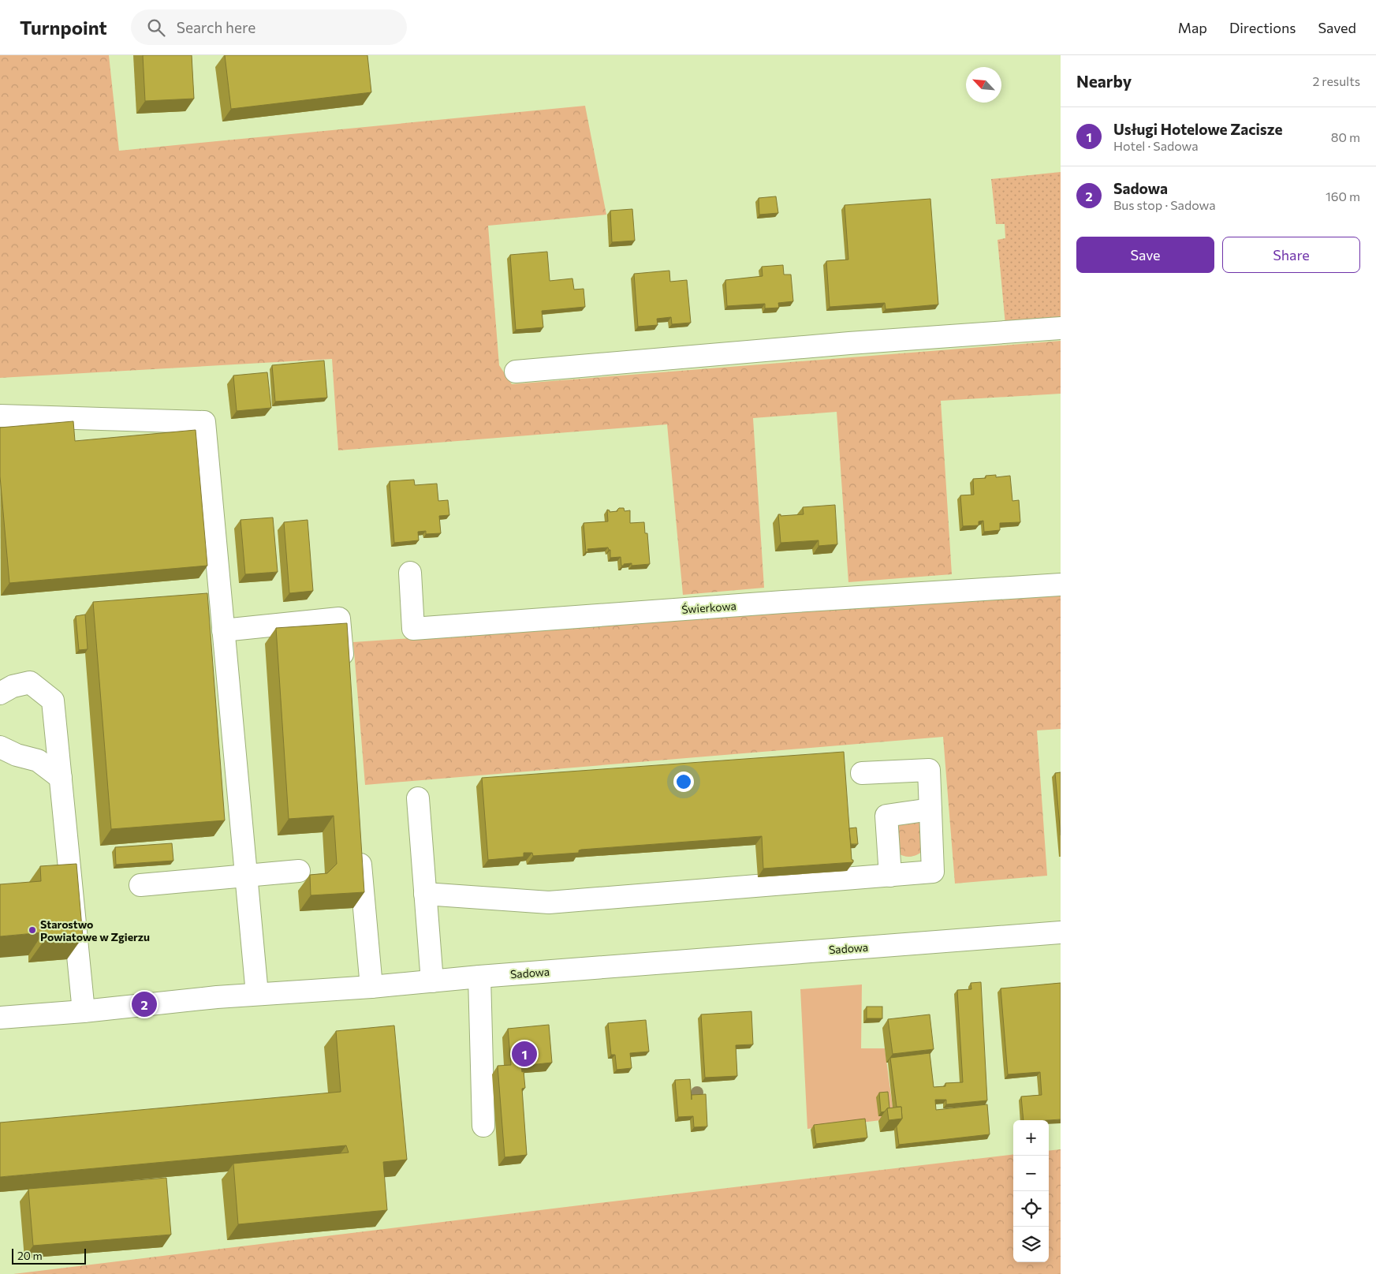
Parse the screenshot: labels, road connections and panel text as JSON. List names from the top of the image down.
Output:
{
  "streets": {
    "street": ["Świerkowa", "Sadowa"]
  },
  "places": ["Starostwo Powiatowe w Zgierzu"],
  "scale_bar": "20 m",
  "north": "top left",
  "page": {
    "header": "Turnpoint",
    "search": "Search here",
    "nav": ["Map", "Directions", "Saved"],
    "heading": ["Nearby", "2 results"],
    "list": [
      {
        "mark": "1",
        "name": "Usługi Hotelowe Zacisze",
        "note": "Hotel · Sadowa",
        "value": "80 m"
      },
      {
        "mark": "2",
        "name": "Sadowa",
        "note": "Bus stop · Sadowa",
        "value": "160 m"
      }
    ],
    "buttons": ["Save", "Share"],
    "pins": ["2", "1"],
    "map_buttons": ["+", "−"],
    "scale": "20 m"
  }
}
